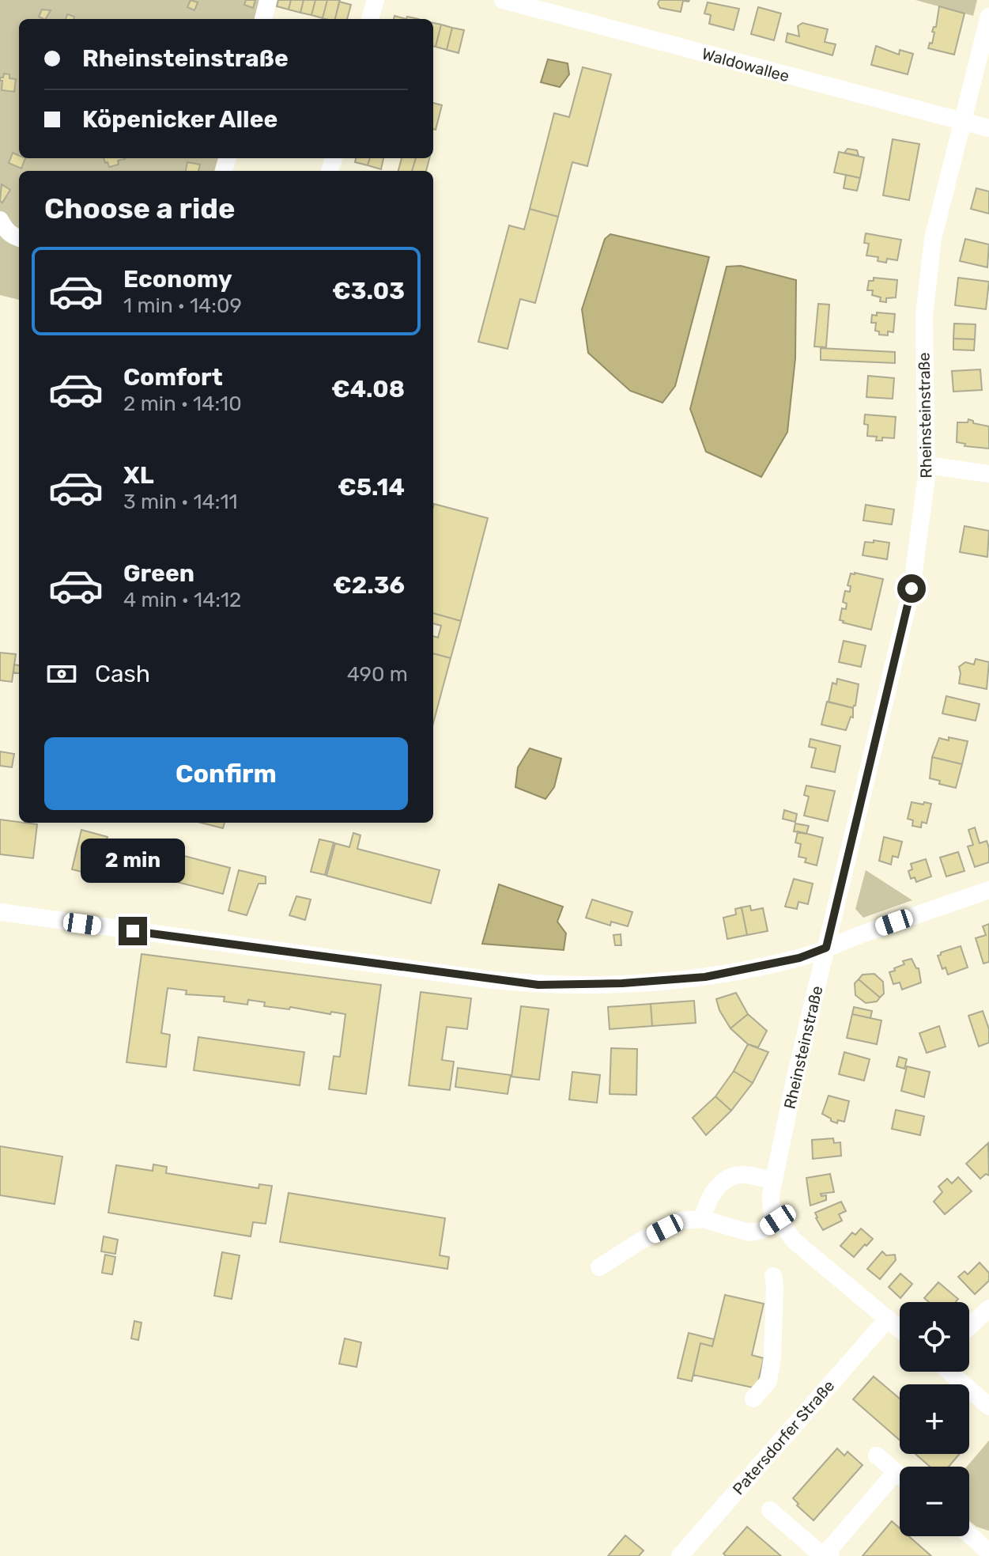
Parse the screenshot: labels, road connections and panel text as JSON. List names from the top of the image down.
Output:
{
  "streets": {
    "street": ["Waldowallee", "Rheinsteinstraße", "Patersdorfer Straße"]
  },
  "crossings": [
    ["Waldowallee", "Rheinsteinstraße"]
  ],
  "page": {
    "banner": ["Rheinsteinstraße", "Köpenicker Allee"],
    "heading": "Choose a ride",
    "list": [
      {
        "name": "Economy",
        "note": "1 min · 14:09",
        "value": "€3.03"
      },
      {
        "name": "Comfort",
        "note": "2 min · 14:10",
        "value": "€4.08"
      },
      {
        "name": "XL",
        "note": "3 min · 14:11",
        "value": "€5.14"
      },
      {
        "name": "Green",
        "note": "4 min · 14:12",
        "value": "€2.36"
      }
    ],
    "pay": ["Cash", "490 m"],
    "buttons": "Confirm",
    "bubble": "2 min",
    "map_buttons": ["+", "−"]
  }
}
